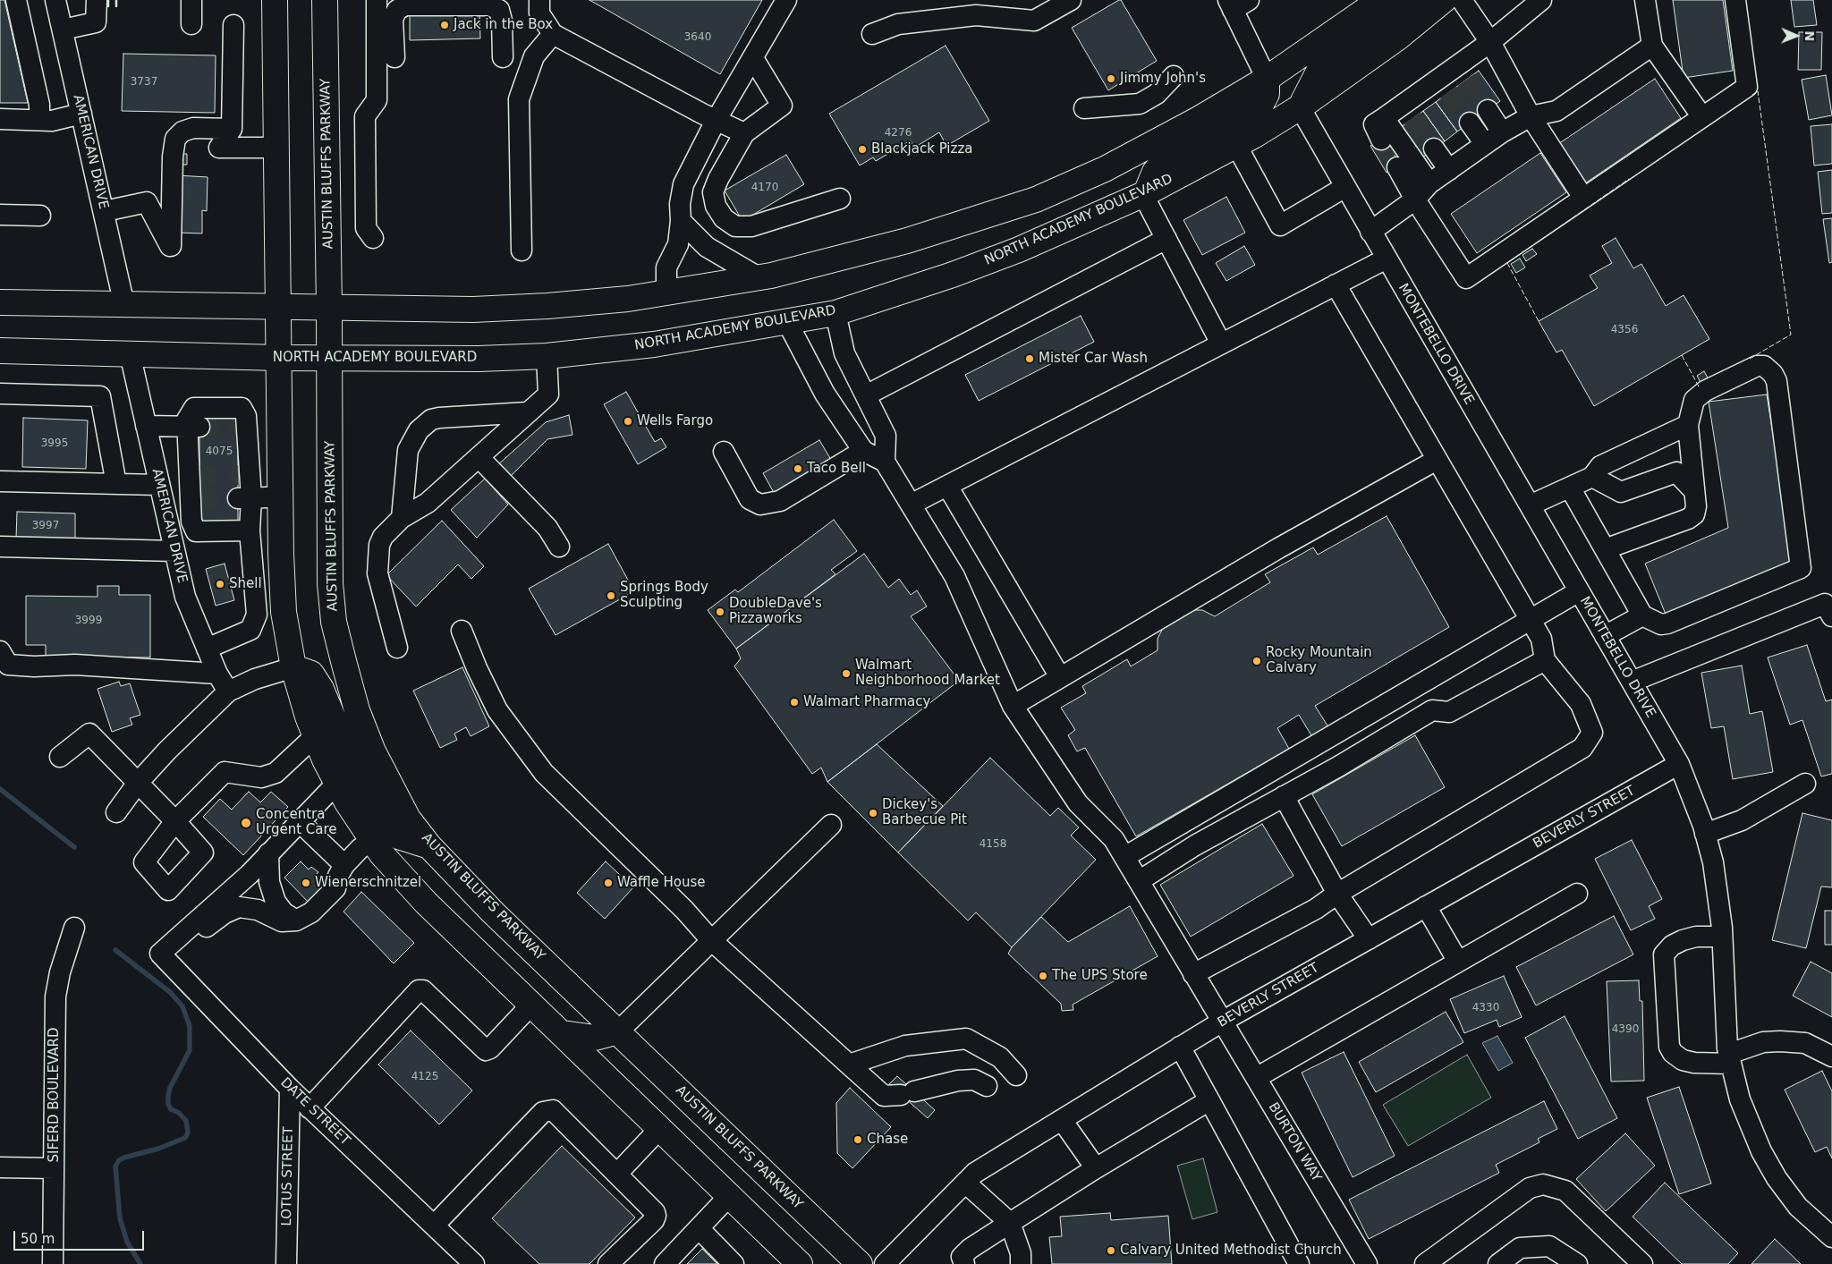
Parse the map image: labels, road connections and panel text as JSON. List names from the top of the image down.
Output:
{
  "streets": {
    "main road": ["AUSTIN BLUFFS PARKWAY", "NORTH ACADEMY BOULEVARD"],
    "street": [
      "AMERICAN DRIVE",
      "MONTEBELLO DRIVE",
      "BEVERLY STREET",
      "SIFERD BOULEVARD",
      "DATE STREET",
      "BURTON WAY",
      "LOTUS STREET"
    ]
  },
  "crossings": [
    ["AMERICAN DRIVE", "NORTH ACADEMY BOULEVARD"],
    ["AUSTIN BLUFFS PARKWAY", "NORTH ACADEMY BOULEVARD"],
    ["NORTH ACADEMY BOULEVARD", "MONTEBELLO DRIVE"],
    ["MONTEBELLO DRIVE", "BEVERLY STREET"],
    ["BEVERLY STREET", "BURTON WAY"],
    ["DATE STREET", "LOTUS STREET"]
  ],
  "places": [
    "Jack in the Box",
    "Jimmy John's",
    "Blackjack Pizza",
    "Mister Car Wash",
    "Wells Fargo",
    "Taco Bell",
    "Shell",
    "Springs Body Sculpting",
    "DoubleDave's Pizzaworks",
    "Rocky Mountain Calvary",
    "Walmart Neighborhood Market",
    "Walmart Pharmacy",
    "Dickey's Barbecue Pit",
    "Concentra Urgent Care",
    "Wienerschnitzel",
    "Waffle House",
    "The UPS Store",
    "Chase",
    "Calvary United Methodist Church"
  ],
  "house_numbers": [
    "3640",
    "3737",
    "4276",
    "4170",
    "4356",
    "3995",
    "4075",
    "3997",
    "3999",
    "4158",
    "4330",
    "4390",
    "4125"
  ],
  "scale_bar": "50 m",
  "north": "right"
}
